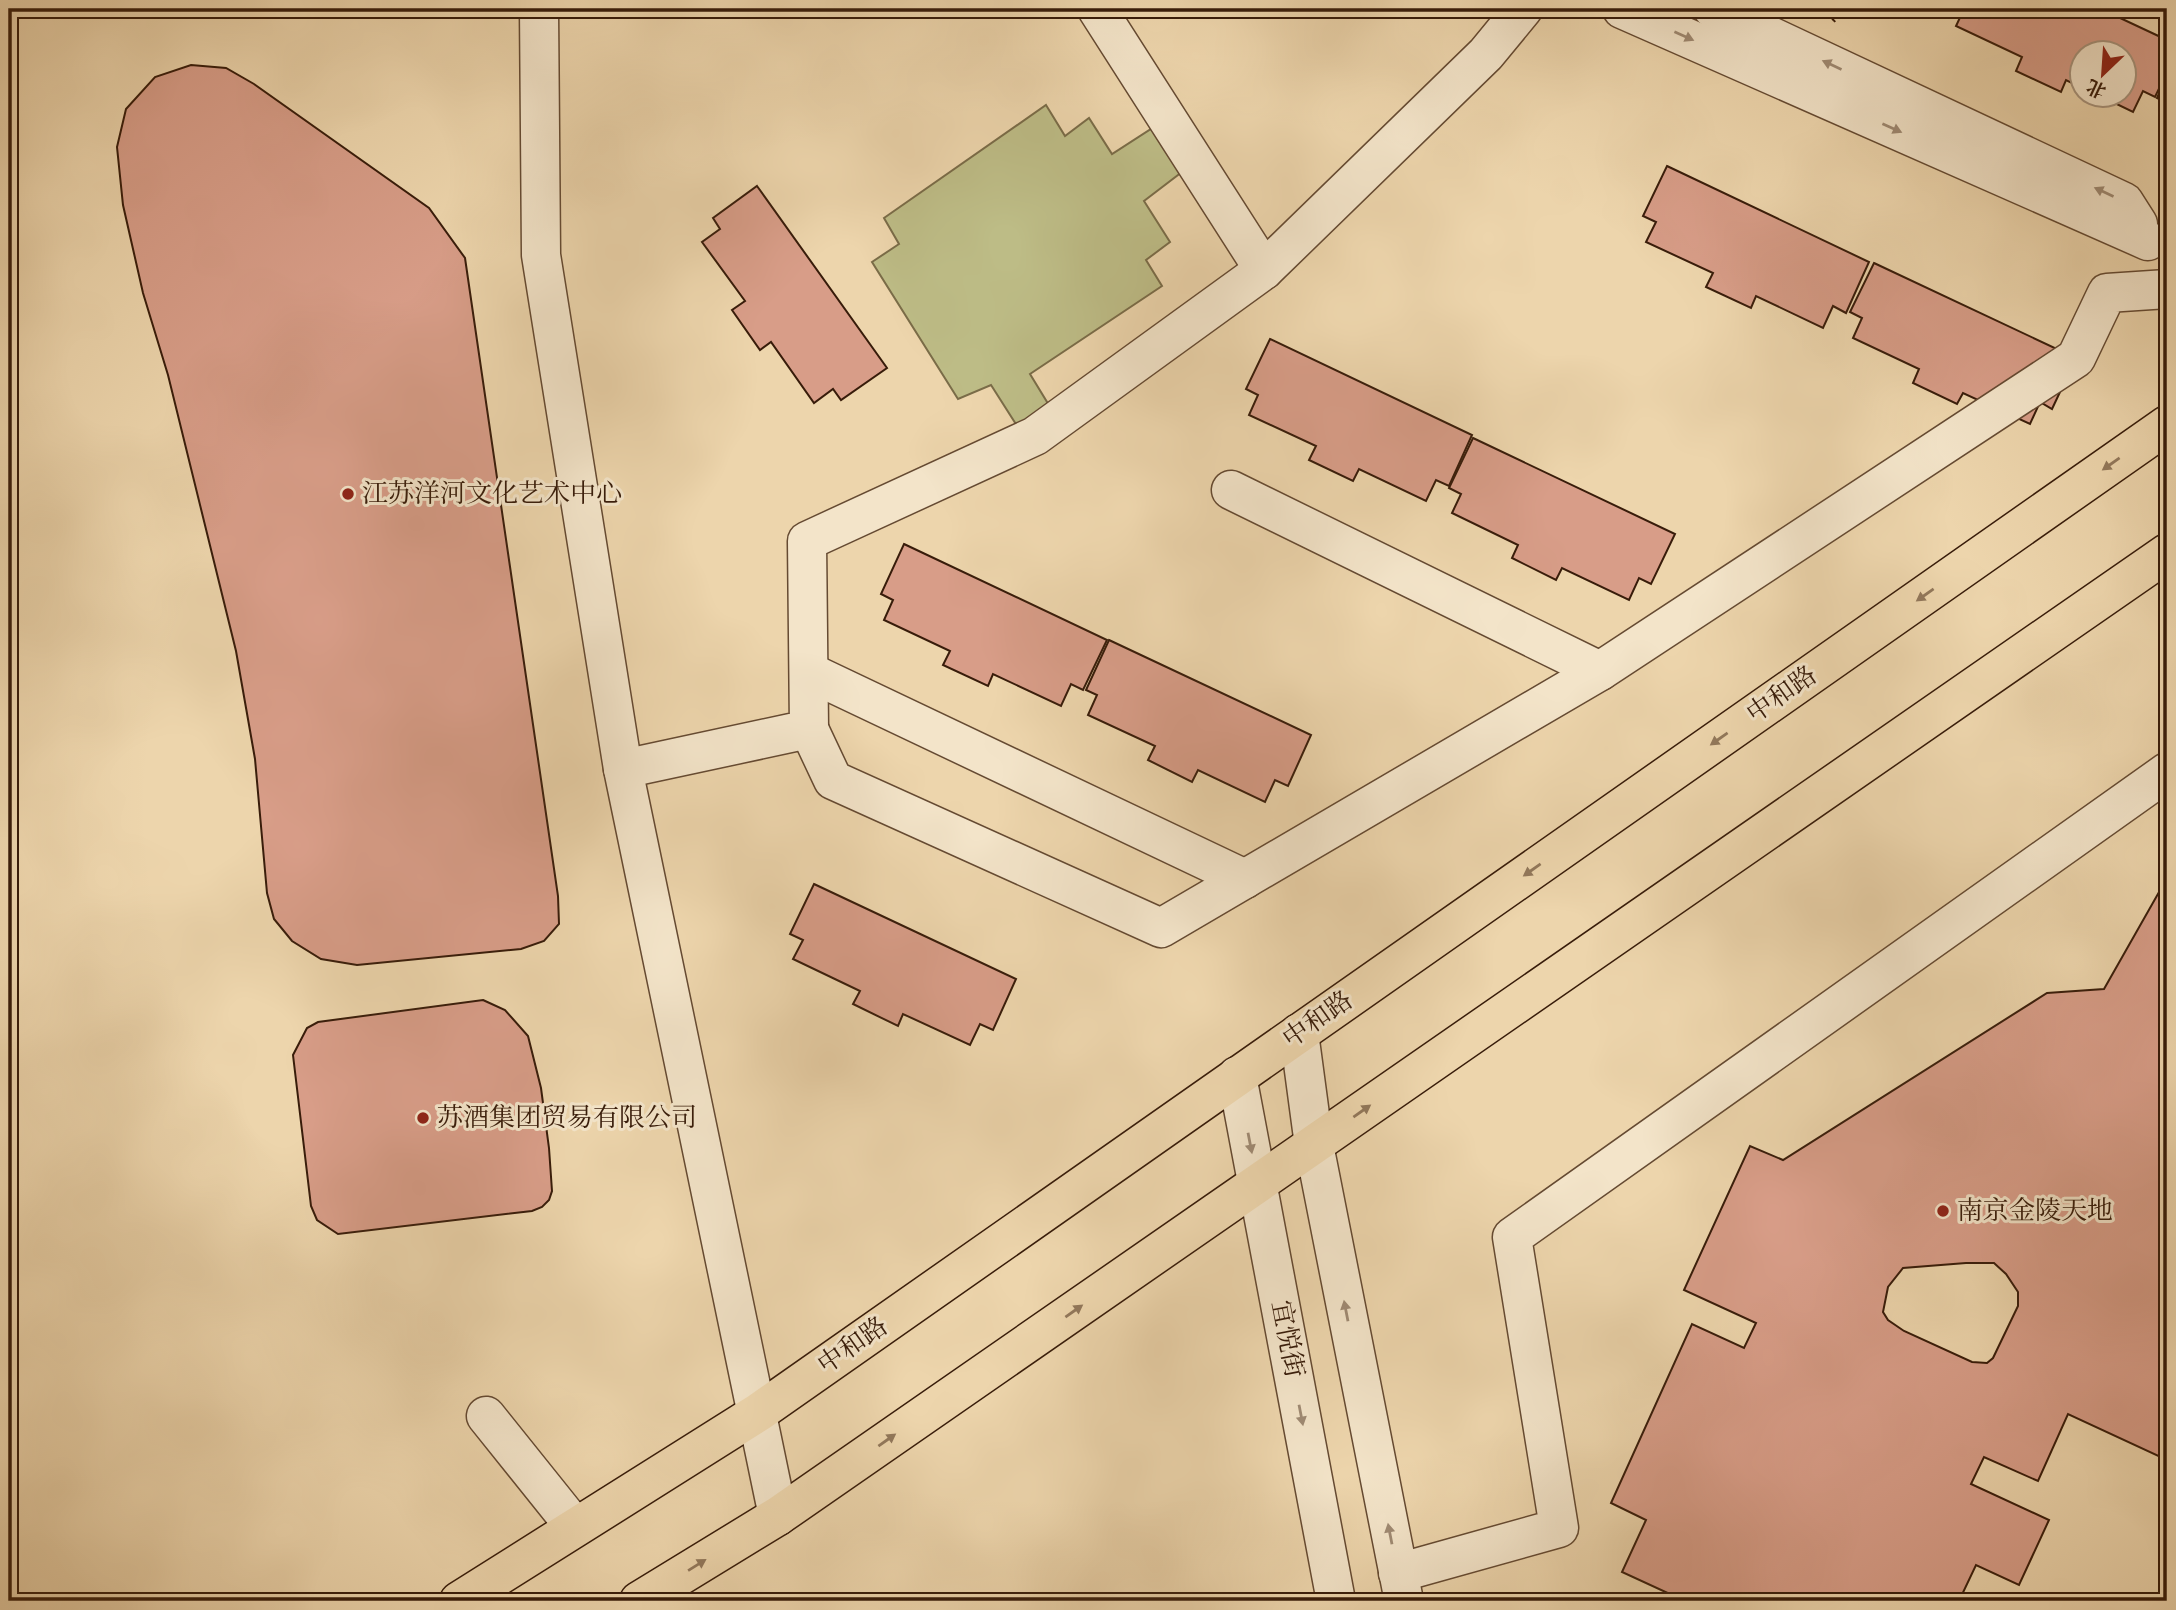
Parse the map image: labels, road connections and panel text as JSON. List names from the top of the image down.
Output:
{
  "streets": {
    "main road": ["中和路"],
    "street": ["宜悦街"]
  },
  "crossings": [
    ["中和路", "宜悦街"]
  ],
  "places": ["江苏洋河文化艺术中心", "苏酒集团贸易有限公司", "南京金陵天地"],
  "north": "bottom left"
}
